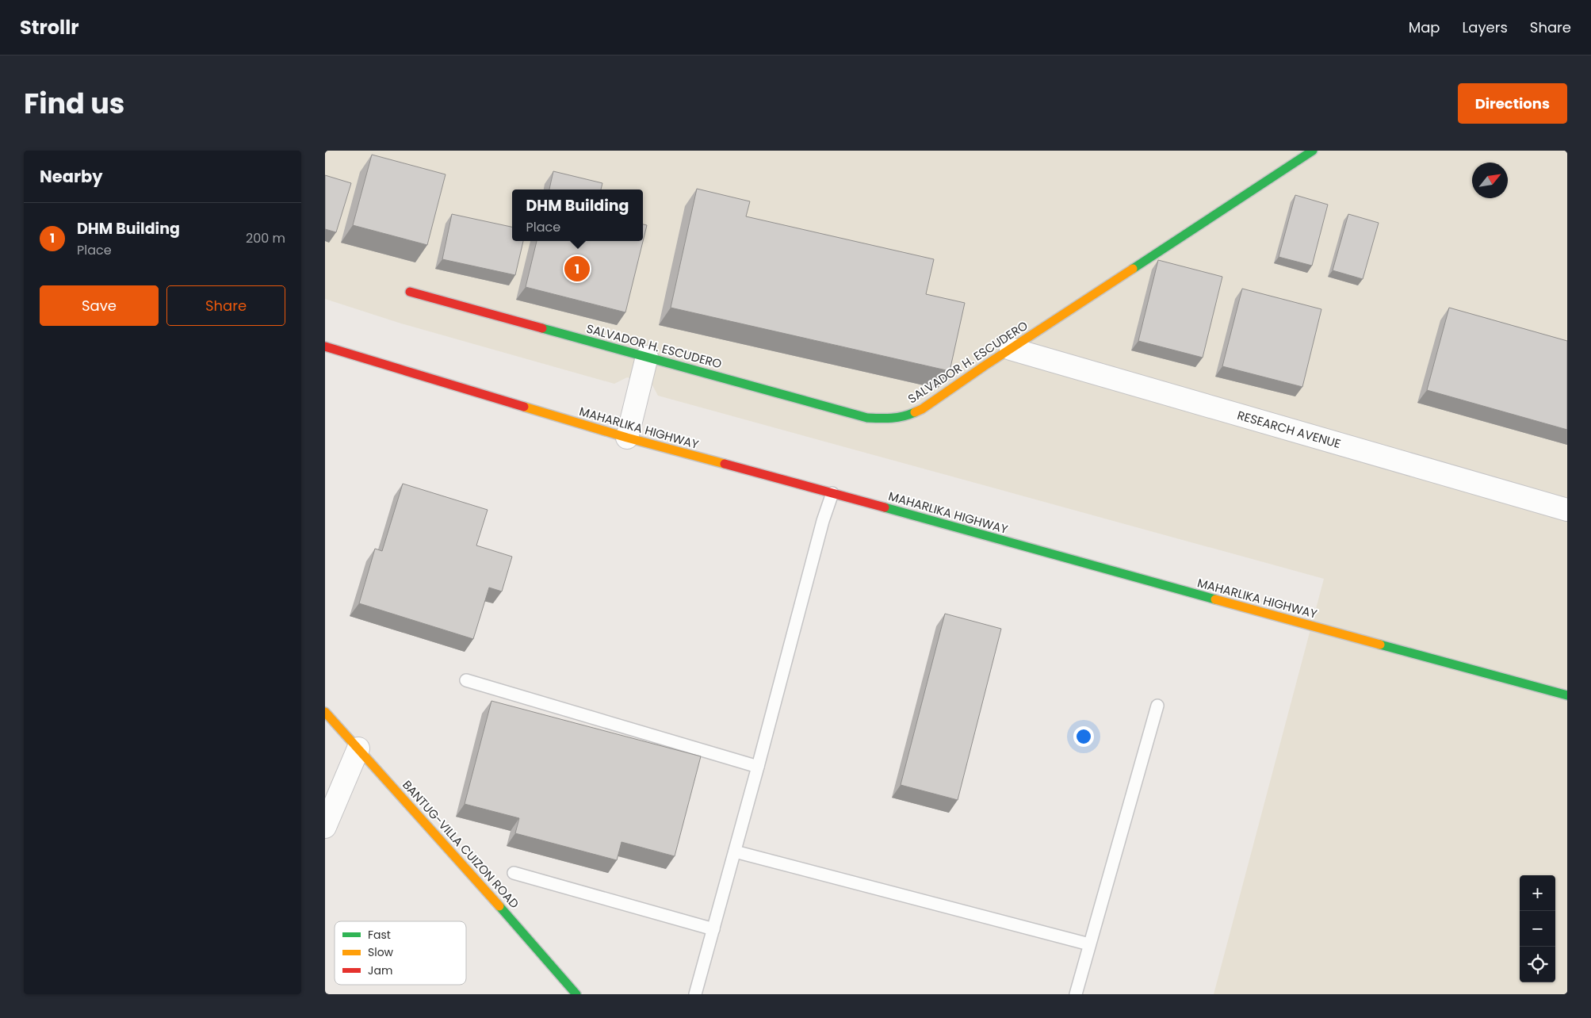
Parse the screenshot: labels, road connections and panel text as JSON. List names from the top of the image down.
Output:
{
  "streets": {
    "main road": ["SALVADOR H. ESCUDERO", "MAHARLIKA HIGHWAY", "BANTUG-VILLA CUIZON ROAD"],
    "street": ["RESEARCH AVENUE"]
  },
  "crossings": [
    ["SALVADOR H. ESCUDERO", "RESEARCH AVENUE"]
  ],
  "legend": ["Fast", "Slow", "Jam"],
  "north": "top right",
  "page": {
    "header": "Strollr",
    "nav": ["Map", "Layers", "Share"],
    "title": "Find us",
    "buttons": [
      "Directions",
      ["Save", "Share"]
    ],
    "heading": "Nearby",
    "popup": ["DHM Building", "Place"],
    "list": [
      {
        "mark": "1",
        "name": "DHM Building",
        "note": "Place",
        "value": "200 m"
      }
    ],
    "pins": "1",
    "map_buttons": ["+", "−"]
  }
}
